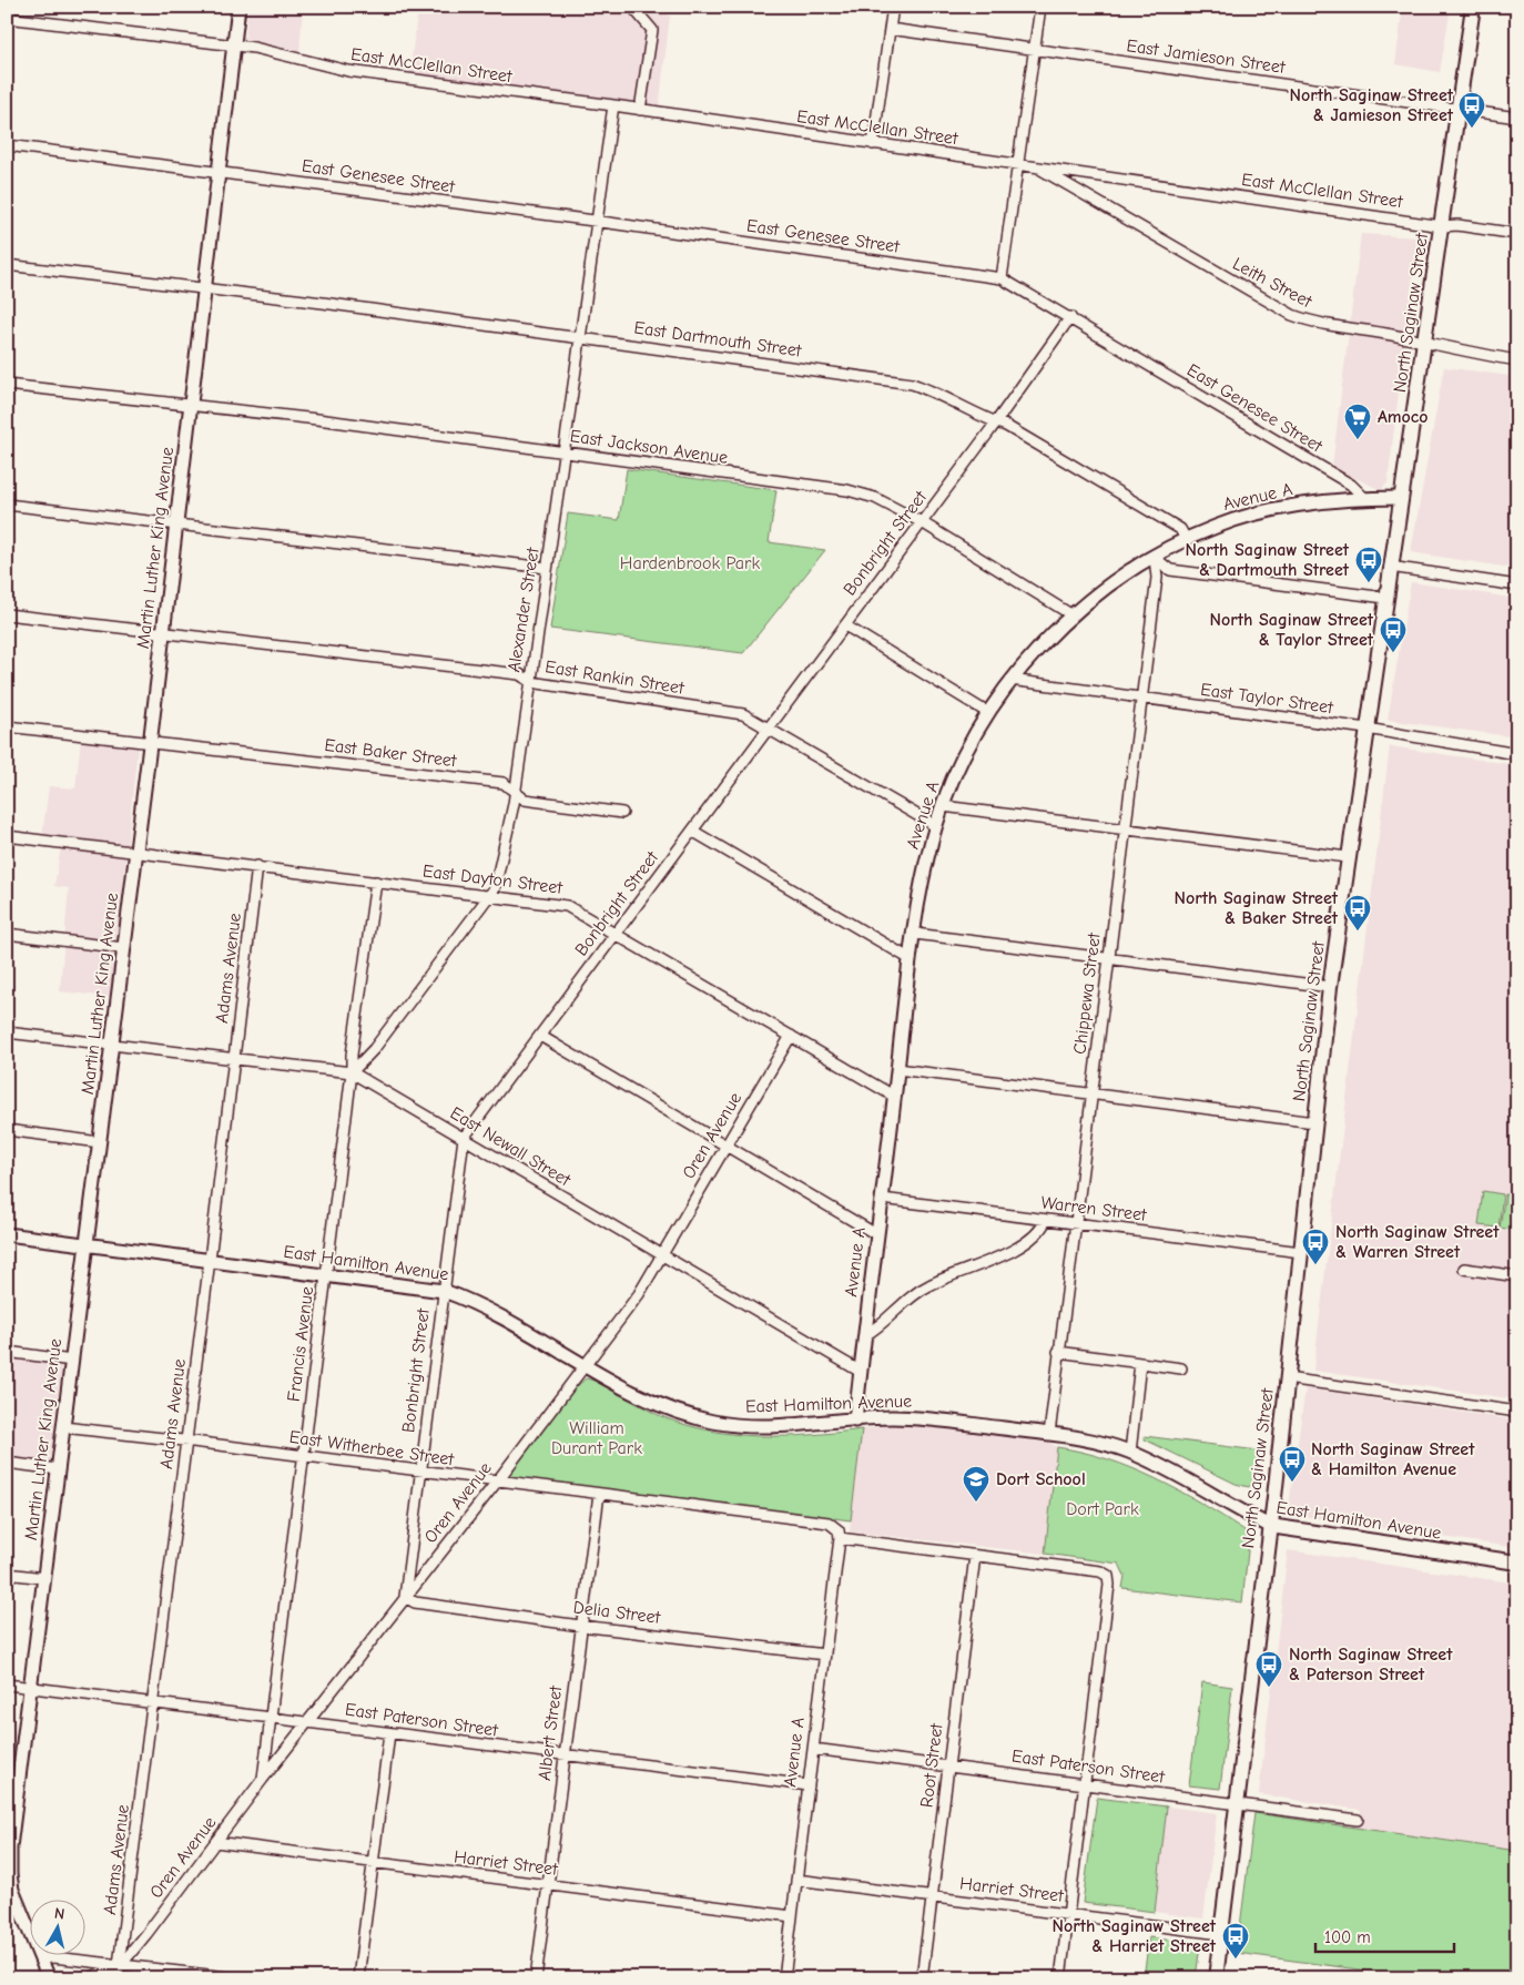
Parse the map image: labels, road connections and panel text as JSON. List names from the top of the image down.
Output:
{
  "streets": {
    "main road": ["North Saginaw Street", "East Hamilton Avenue"],
    "street": [
      "East Jamieson Street",
      "East McClellan Street",
      "East Genesee Street",
      "Leith Street",
      "East Dartmouth Street",
      "East Jackson Avenue",
      "Avenue A",
      "Bonbright Street",
      "Martin Luther King Avenue",
      "Alexander Street",
      "East Rankin Street",
      "East Taylor Street",
      "East Baker Street",
      "East Dayton Street",
      "Adams Avenue",
      "Chippewa Street",
      "Oren Avenue",
      "East Newall Street",
      "Warren Street",
      "Francis Avenue",
      "East Witherbee Street",
      "Delia Street",
      "East Paterson Street",
      "Albert Street",
      "Root Street",
      "Harriet Street"
    ]
  },
  "crossings": [
    ["East Jamieson Street", "North Saginaw Street"],
    ["East McClellan Street", "Leith Street"],
    ["East McClellan Street", "North Saginaw Street"],
    ["East McClellan Street", "Martin Luther King Avenue"],
    ["East McClellan Street", "Alexander Street"],
    ["East Genesee Street", "Avenue A"],
    ["East Genesee Street", "Bonbright Street"],
    ["East Genesee Street", "Martin Luther King Avenue"],
    ["East Genesee Street", "Alexander Street"],
    ["Leith Street", "North Saginaw Street"],
    ["North Saginaw Street", "Avenue A"],
    ["North Saginaw Street", "East Taylor Street"],
    ["North Saginaw Street", "Warren Street"],
    ["North Saginaw Street", "East Hamilton Avenue"],
    ["North Saginaw Street", "East Paterson Street"],
    ["North Saginaw Street", "Harriet Street"],
    ["East Dartmouth Street", "Avenue A"],
    ["East Dartmouth Street", "Bonbright Street"],
    ["East Dartmouth Street", "Martin Luther King Avenue"],
    ["East Dartmouth Street", "Alexander Street"],
    ["East Jackson Avenue", "Avenue A"],
    ["East Jackson Avenue", "Bonbright Street"],
    ["East Jackson Avenue", "Martin Luther King Avenue"],
    ["East Jackson Avenue", "Alexander Street"],
    ["Avenue A", "East Rankin Street"],
    ["Avenue A", "East Taylor Street"],
    ["Avenue A", "East Dayton Street"],
    ["Avenue A", "Chippewa Street"],
    ["Avenue A", "East Newall Street"],
    ["Avenue A", "Warren Street"],
    ["Avenue A", "East Hamilton Avenue"],
    ["Avenue A", "East Witherbee Street"],
    ["Avenue A", "Delia Street"],
    ["Avenue A", "East Paterson Street"],
    ["Avenue A", "Harriet Street"],
    ["Bonbright Street", "East Rankin Street"],
    ["Bonbright Street", "East Dayton Street"],
    ["Bonbright Street", "Oren Avenue"],
    ["Bonbright Street", "East Newall Street"],
    ["Bonbright Street", "East Hamilton Avenue"],
    ["Bonbright Street", "East Witherbee Street"],
    ["Bonbright Street", "Delia Street"],
    ["Martin Luther King Avenue", "East Rankin Street"],
    ["Martin Luther King Avenue", "East Baker Street"],
    ["Martin Luther King Avenue", "East Dayton Street"],
    ["Martin Luther King Avenue", "East Newall Street"],
    ["Martin Luther King Avenue", "East Hamilton Avenue"],
    ["Martin Luther King Avenue", "East Witherbee Street"],
    ["Martin Luther King Avenue", "East Paterson Street"],
    ["Alexander Street", "East Rankin Street"],
    ["Alexander Street", "East Baker Street"],
    ["Alexander Street", "East Dayton Street"],
    ["Alexander Street", "East Newall Street"],
    ["Alexander Street", "Francis Avenue"],
    ["East Taylor Street", "Chippewa Street"],
    ["East Dayton Street", "Adams Avenue"],
    ["East Dayton Street", "Oren Avenue"],
    ["East Dayton Street", "Francis Avenue"],
    ["Adams Avenue", "Oren Avenue"],
    ["Adams Avenue", "East Newall Street"],
    ["Adams Avenue", "East Hamilton Avenue"],
    ["Adams Avenue", "East Witherbee Street"],
    ["Adams Avenue", "East Paterson Street"],
    ["Chippewa Street", "Warren Street"],
    ["Chippewa Street", "East Hamilton Avenue"],
    ["Oren Avenue", "East Newall Street"],
    ["Oren Avenue", "East Hamilton Avenue"],
    ["Oren Avenue", "Francis Avenue"],
    ["Oren Avenue", "East Witherbee Street"],
    ["Oren Avenue", "Delia Street"],
    ["Oren Avenue", "East Paterson Street"],
    ["Oren Avenue", "Harriet Street"],
    ["East Newall Street", "Francis Avenue"],
    ["East Hamilton Avenue", "Francis Avenue"],
    ["Francis Avenue", "East Witherbee Street"],
    ["Francis Avenue", "East Paterson Street"],
    ["East Witherbee Street", "East Paterson Street"],
    ["East Witherbee Street", "Albert Street"],
    ["East Witherbee Street", "Root Street"],
    ["Delia Street", "Albert Street"],
    ["East Paterson Street", "Albert Street"],
    ["East Paterson Street", "Root Street"],
    ["Albert Street", "Harriet Street"],
    ["Root Street", "Harriet Street"]
  ],
  "parks": ["Hardenbrook Park", "William Durant Park", "Dort Park"],
  "places": {
    "bus stop": [
      "North Saginaw Street & Jamieson Street",
      "North Saginaw Street & Dartmouth Street",
      "North Saginaw Street & Taylor Street",
      "North Saginaw Street & Baker Street",
      "North Saginaw Street & Warren Street",
      "North Saginaw Street & Hamilton Avenue",
      "North Saginaw Street & Paterson Street",
      "North Saginaw Street & Harriet Street"
    ],
    "supermarket": ["Amoco"],
    "school or university": ["Dort School"]
  },
  "scale_bar": "100 m",
  "north": "top"
}
